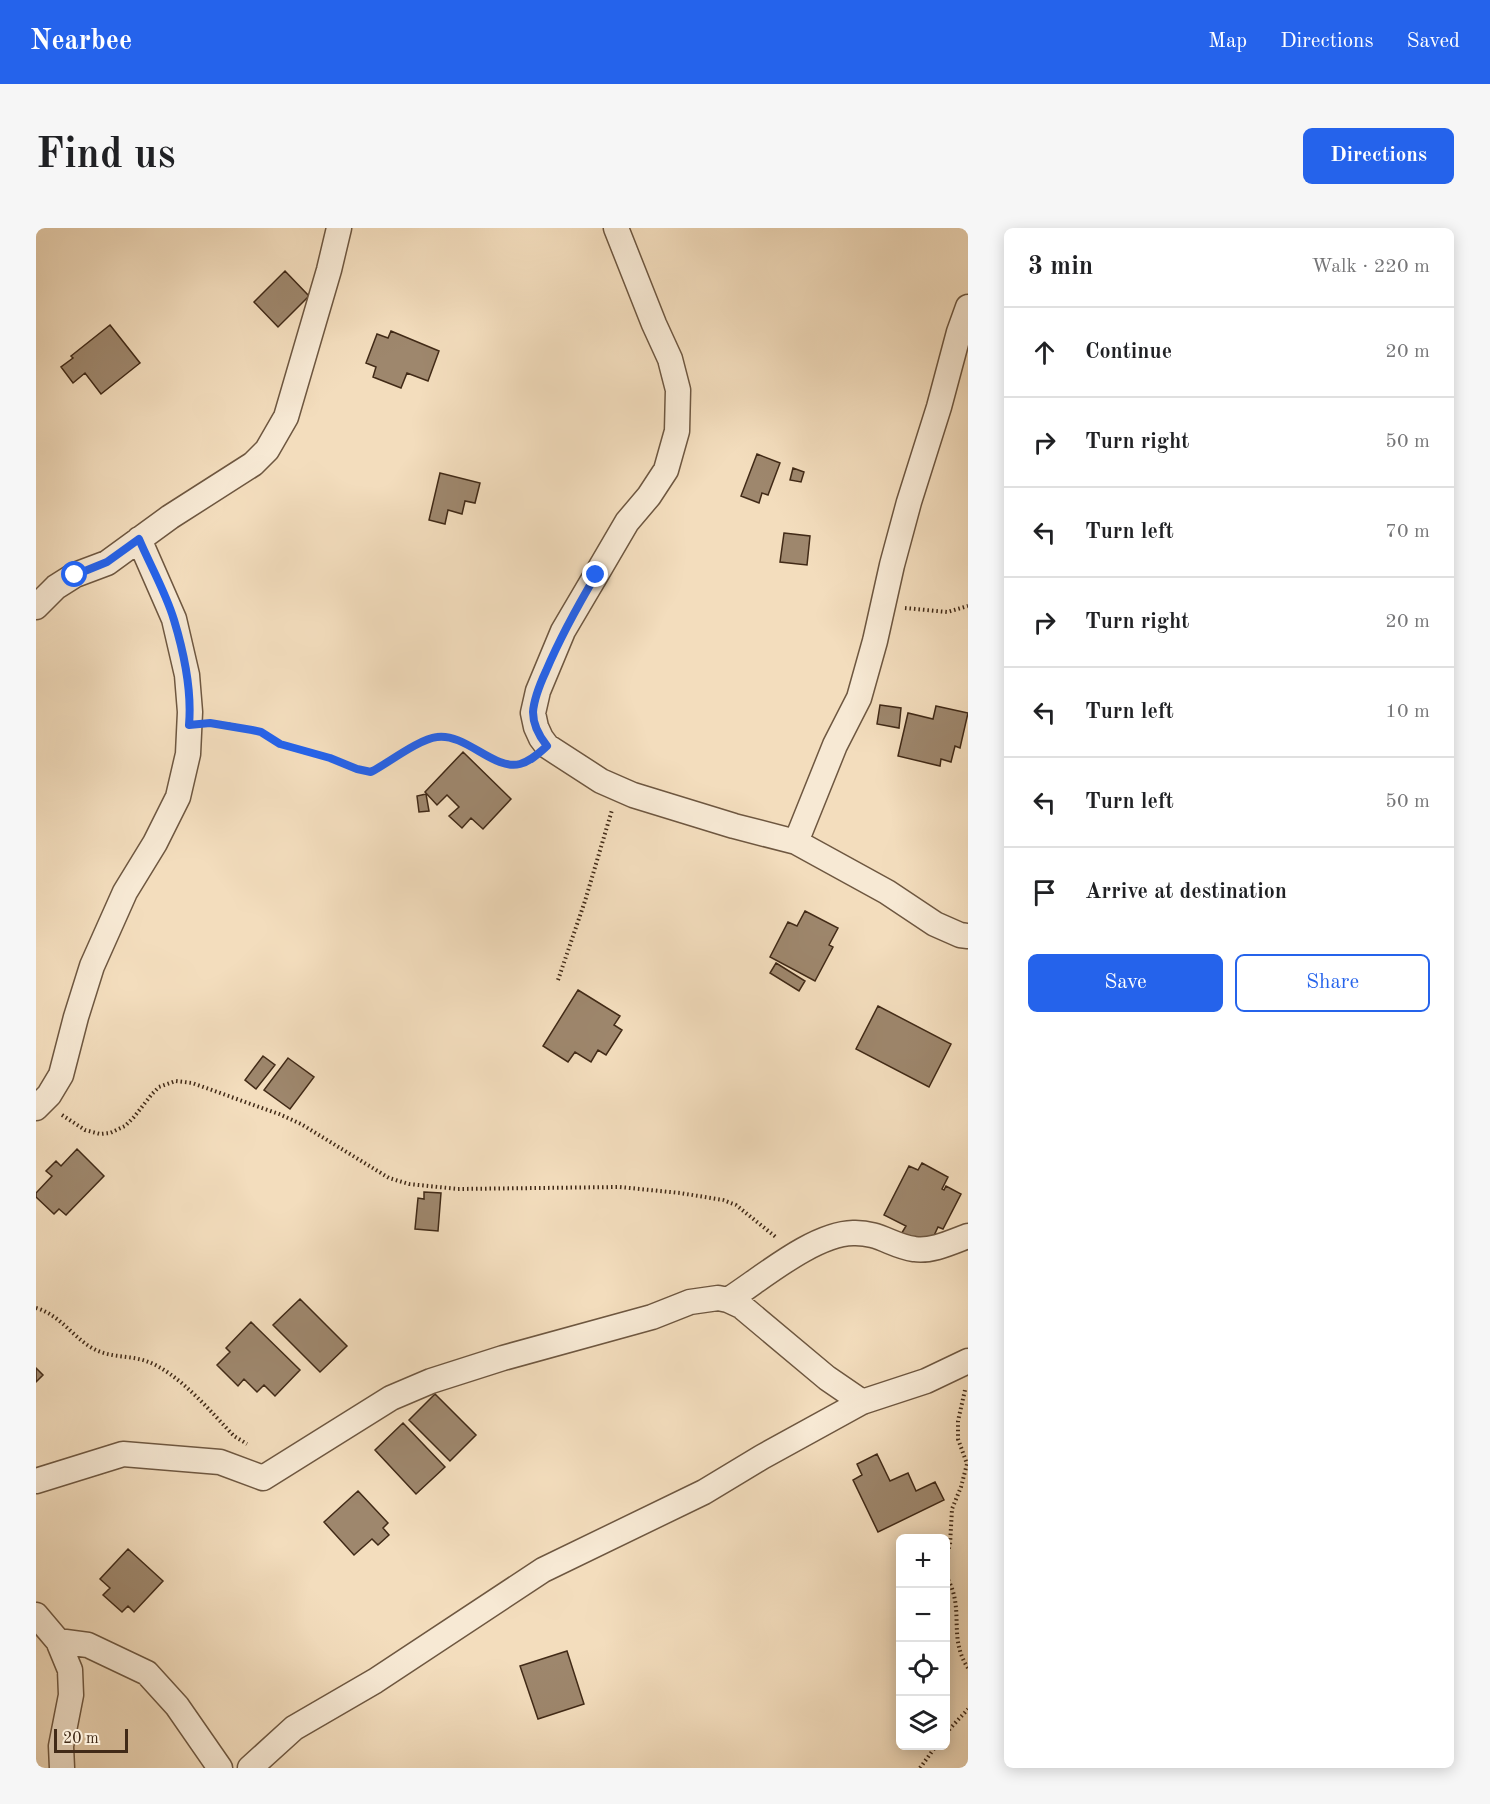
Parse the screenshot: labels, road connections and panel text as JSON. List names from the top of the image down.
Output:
{
  "scale_bar": "20 m",
  "page": {
    "header": "Nearbee",
    "nav": ["Map", "Directions", "Saved"],
    "buttons": [
      "Directions",
      ["Save", "Share"]
    ],
    "title": "Find us",
    "heading": ["3 min", "Walk · 220 m"],
    "list": [
      ["Continue", "20 m"],
      ["Turn right", "50 m"],
      ["Turn left", "70 m"],
      ["Turn right", "20 m"],
      ["Turn left", "10 m"],
      ["Turn left", "50 m"],
      "Arrive at destination"
    ],
    "map_buttons": ["+", "−"],
    "scale": "20 m"
  }
}
